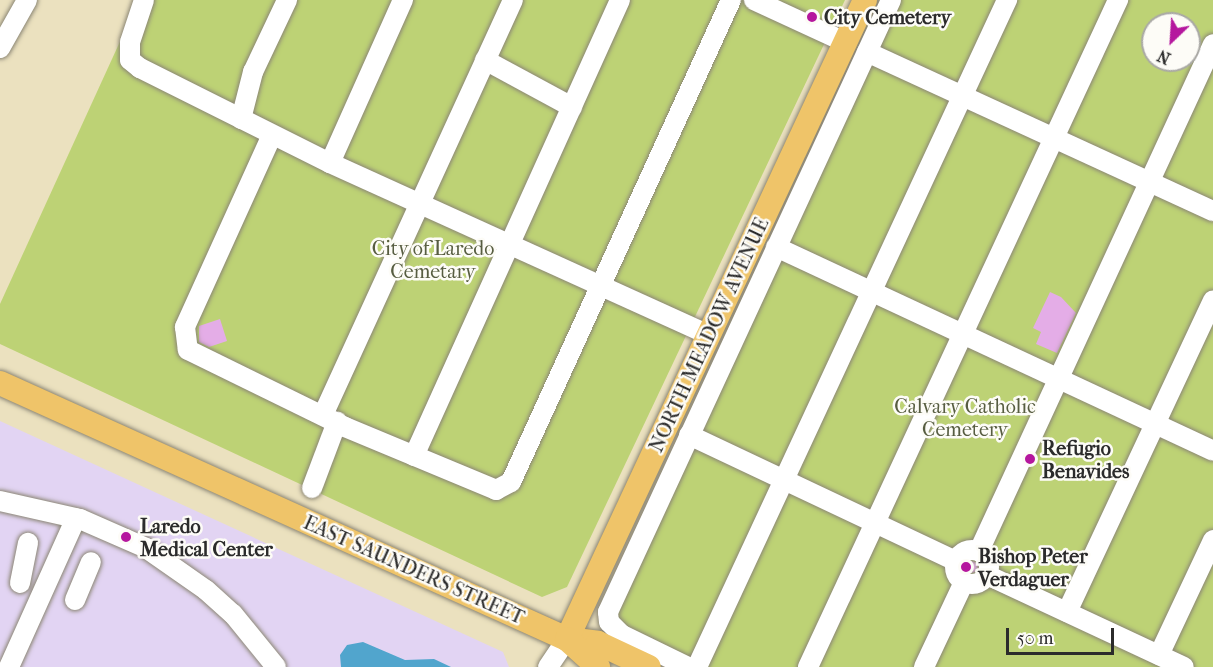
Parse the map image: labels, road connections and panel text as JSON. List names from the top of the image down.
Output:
{
  "streets": {
    "main road": ["NORTH MEADOW AVENUE", "EAST SAUNDERS STREET"]
  },
  "crossings": [
    ["NORTH MEADOW AVENUE", "EAST SAUNDERS STREET"]
  ],
  "parks": ["City of Laredo Cemetary", "Calvary Catholic Cemetery"],
  "places": [
    "City Cemetery",
    "Refugio Benavides",
    "Laredo Medical Center",
    "Bishop Peter Verdaguer"
  ],
  "scale_bar": "50 m",
  "north": "bottom left"
}
